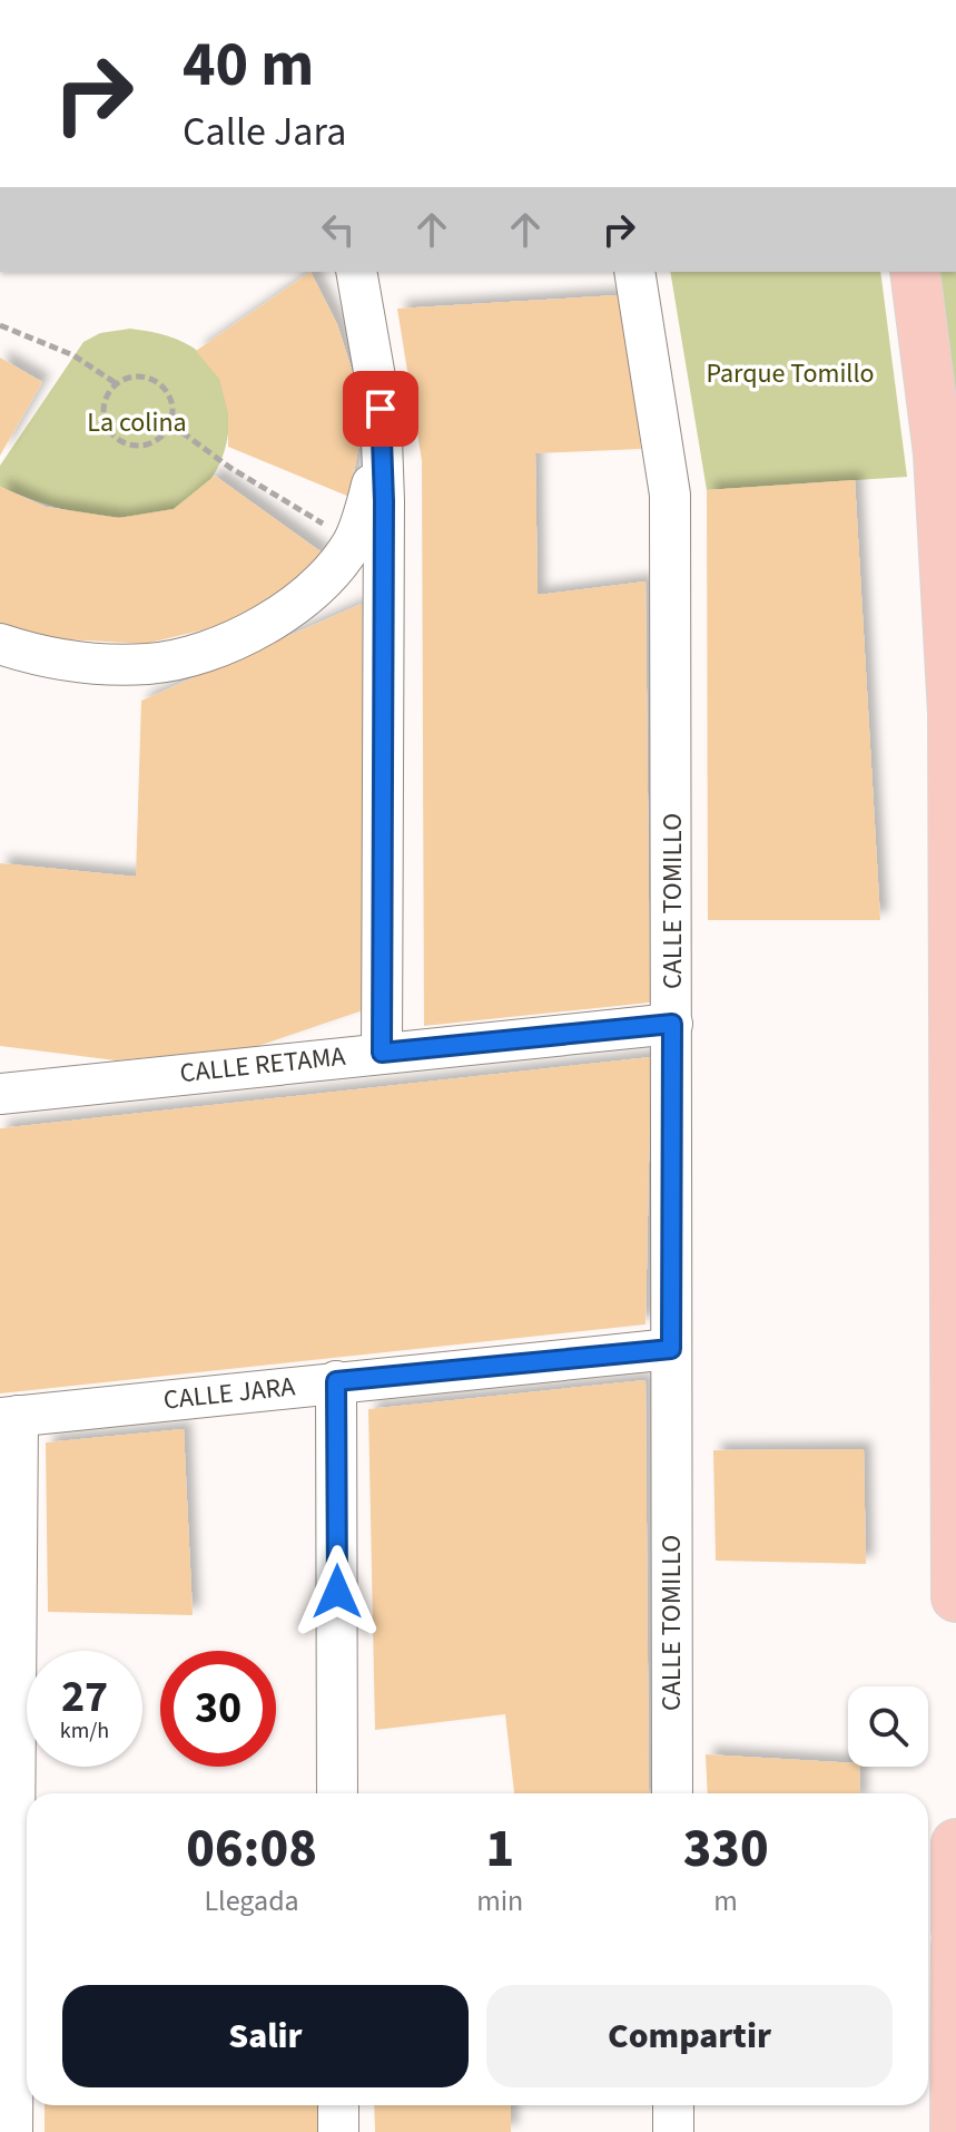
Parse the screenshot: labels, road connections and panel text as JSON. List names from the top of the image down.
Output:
{
  "streets": {
    "street": ["CALLE TOMILLO", "CALLE RETAMA", "CALLE JARA"]
  },
  "crossings": [
    ["CALLE TOMILLO", "CALLE RETAMA"],
    ["CALLE TOMILLO", "CALLE JARA"]
  ],
  "parks": ["Parque Tomillo", "La colina"],
  "page": {
    "turn": ["40 m", "Calle Jara"],
    "speed": "27 km/h",
    "limit": "30",
    "eta": [
      "06:08",
      "Llegada",
      "1",
      "min",
      "330",
      "m"
    ],
    "buttons": ["Salir", "Compartir"]
  }
}
